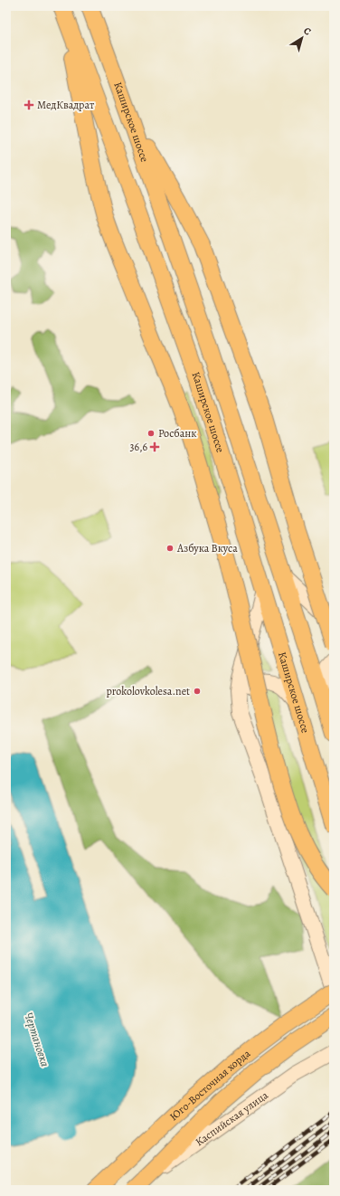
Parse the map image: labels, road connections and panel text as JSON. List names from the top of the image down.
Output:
{
  "streets": {
    "main road": ["Каширское шоссе", "Юго-Восточная хорда", "Каспийская улица"]
  },
  "crossings": [
    ["Юго-Восточная хорда", "Каспийская улица"]
  ],
  "water": ["Чертановка"],
  "places": {
    "health": ["МедКвадрат", "36,6"],
    "other": ["Росбанк", "Азбука Вкуса", "prokolovkolesa.net"]
  },
  "north": "top right"
}
